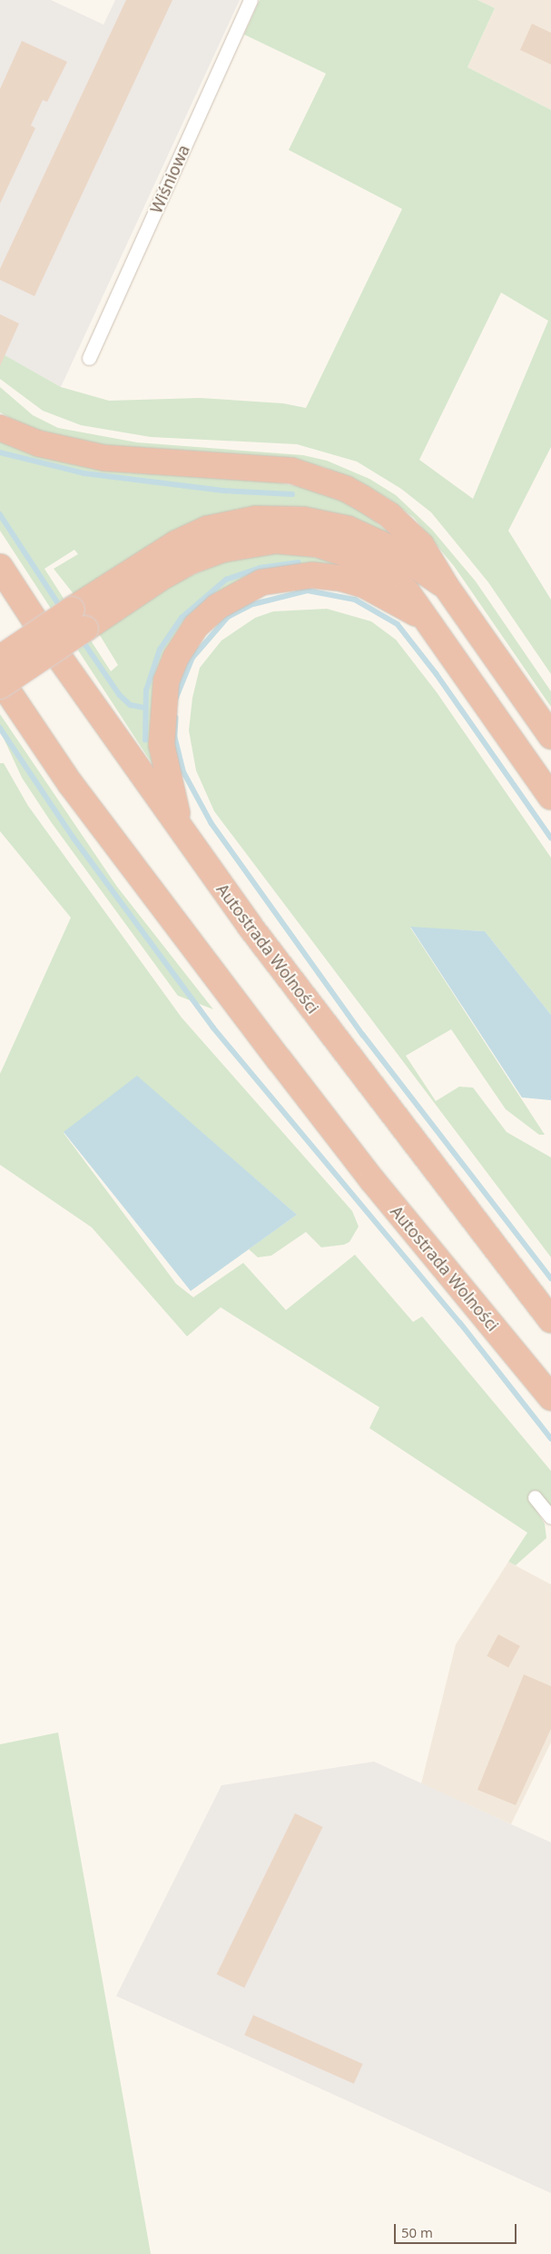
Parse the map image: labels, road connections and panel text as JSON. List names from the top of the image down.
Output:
{
  "streets": {
    "highway": ["Autostrada Wolności"],
    "street": ["Wiśniowa"]
  },
  "scale_bar": "50 m"
}
